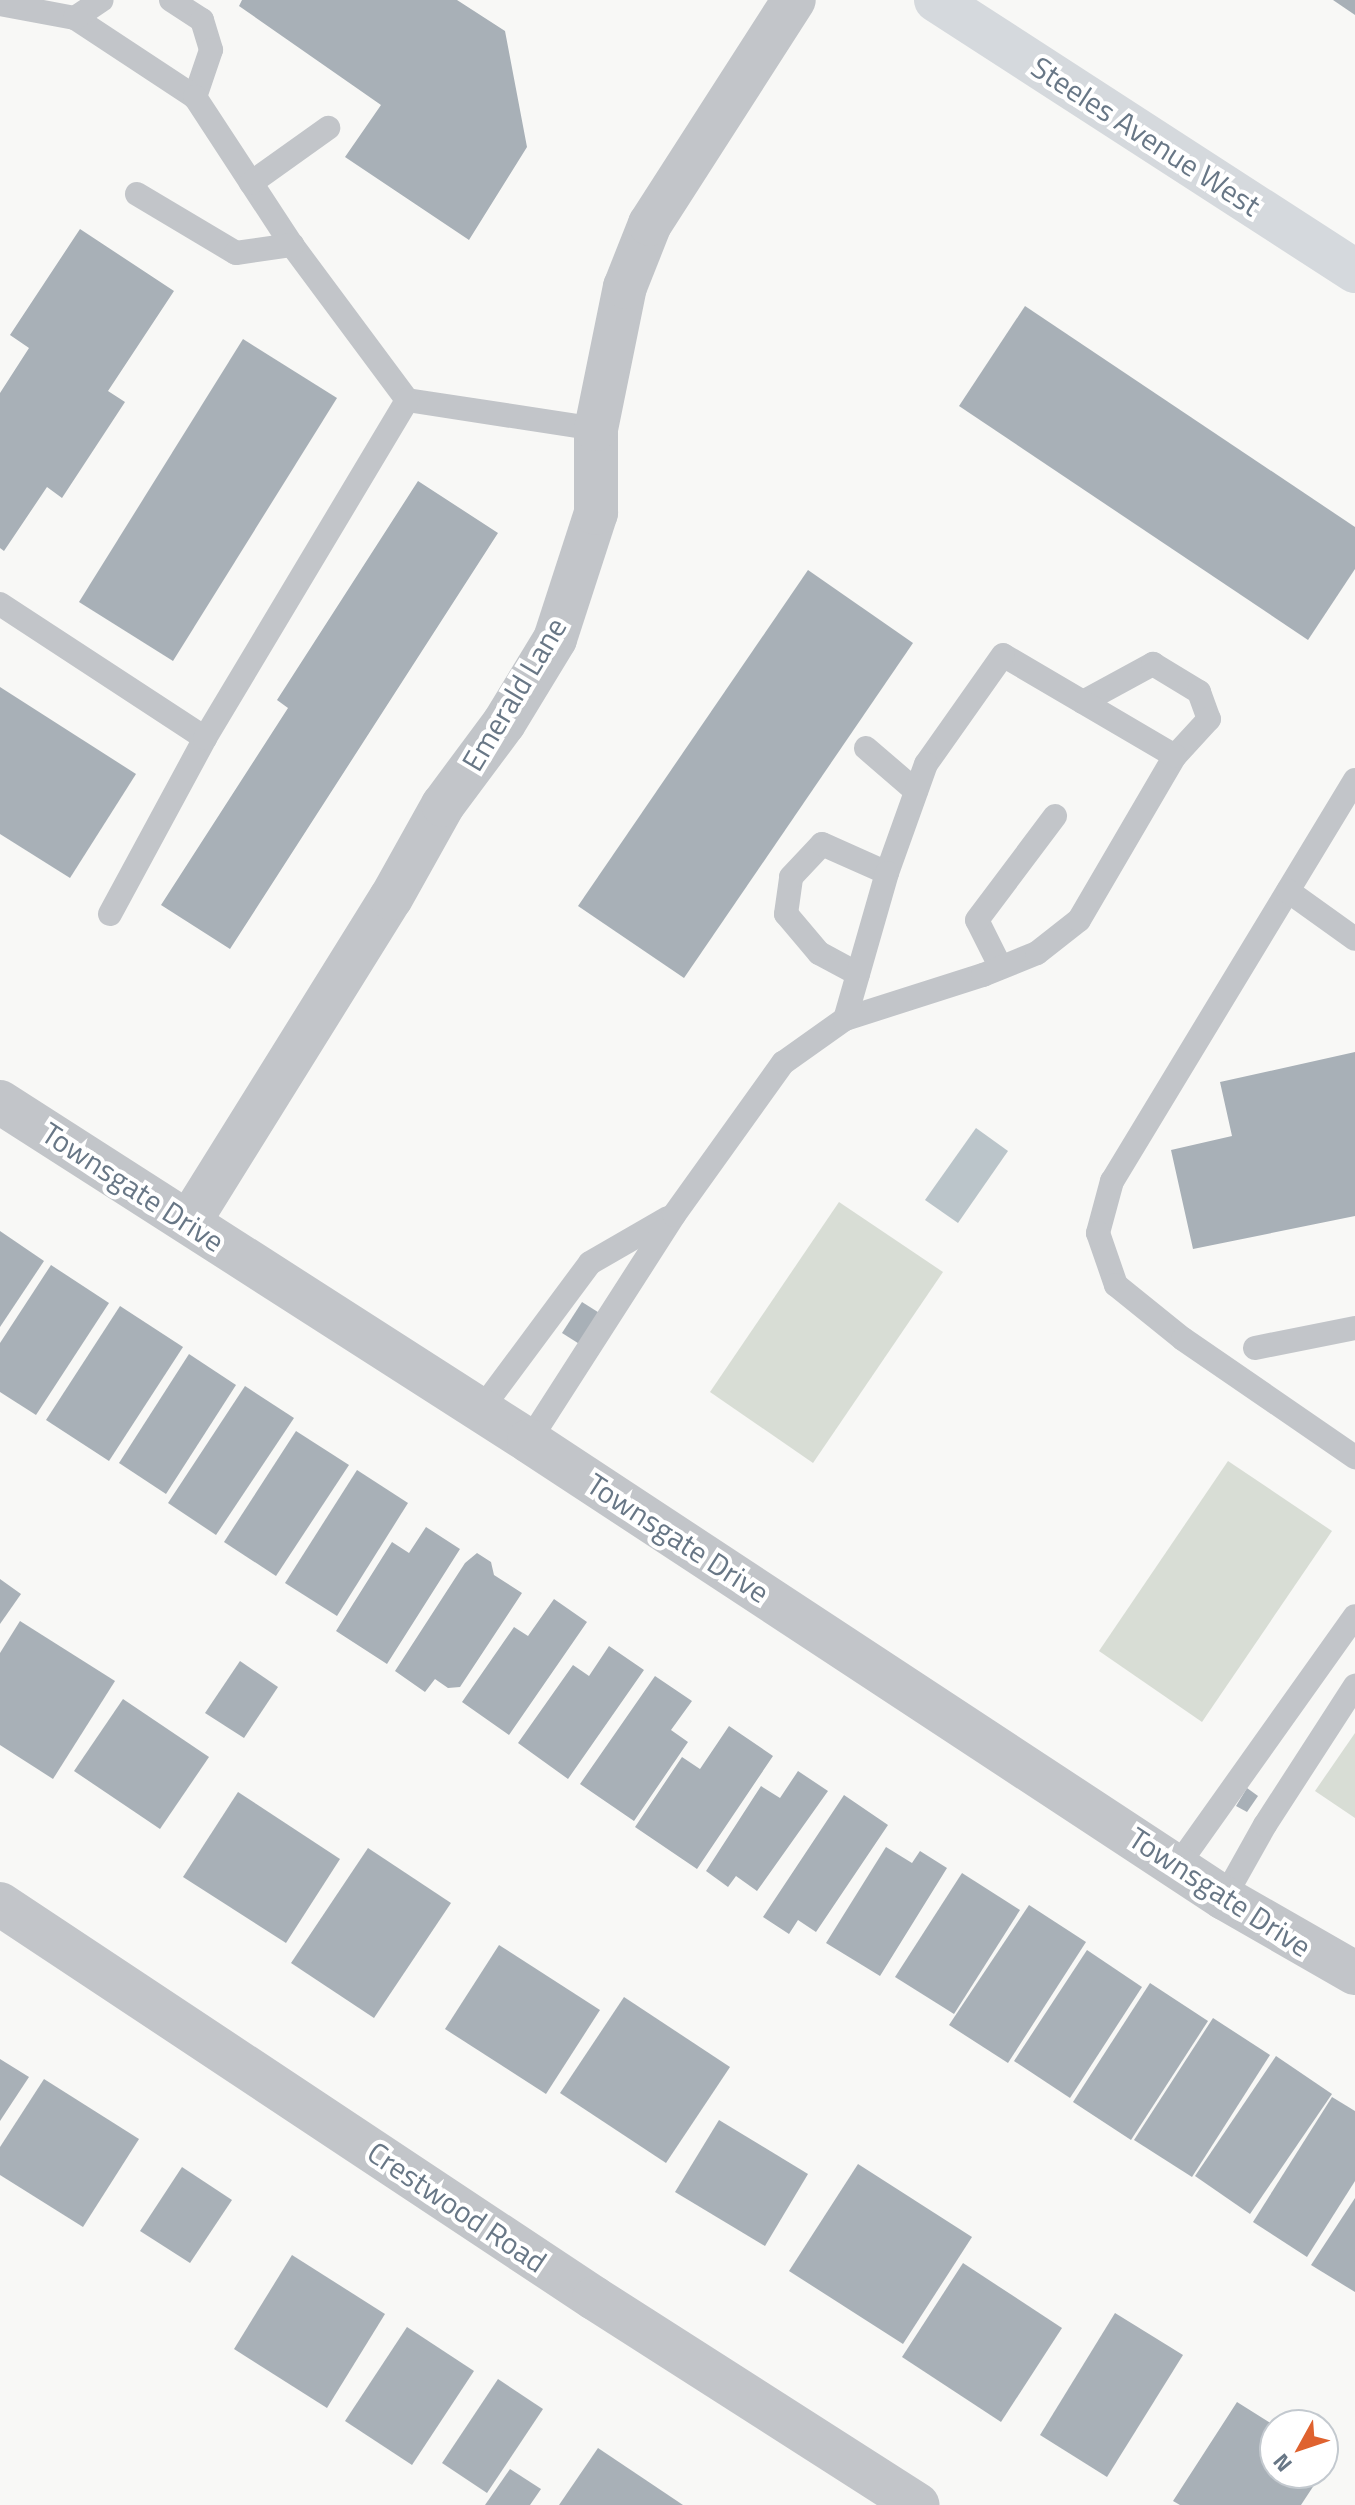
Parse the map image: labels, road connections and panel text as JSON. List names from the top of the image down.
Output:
{
  "streets": {
    "main road": ["Steeles Avenue West"],
    "street": ["Emerald Lane", "Townsgate Drive", "Crestwood Road"]
  },
  "crossings": [
    ["Emerald Lane", "Townsgate Drive"]
  ],
  "north": "bottom left"
}
